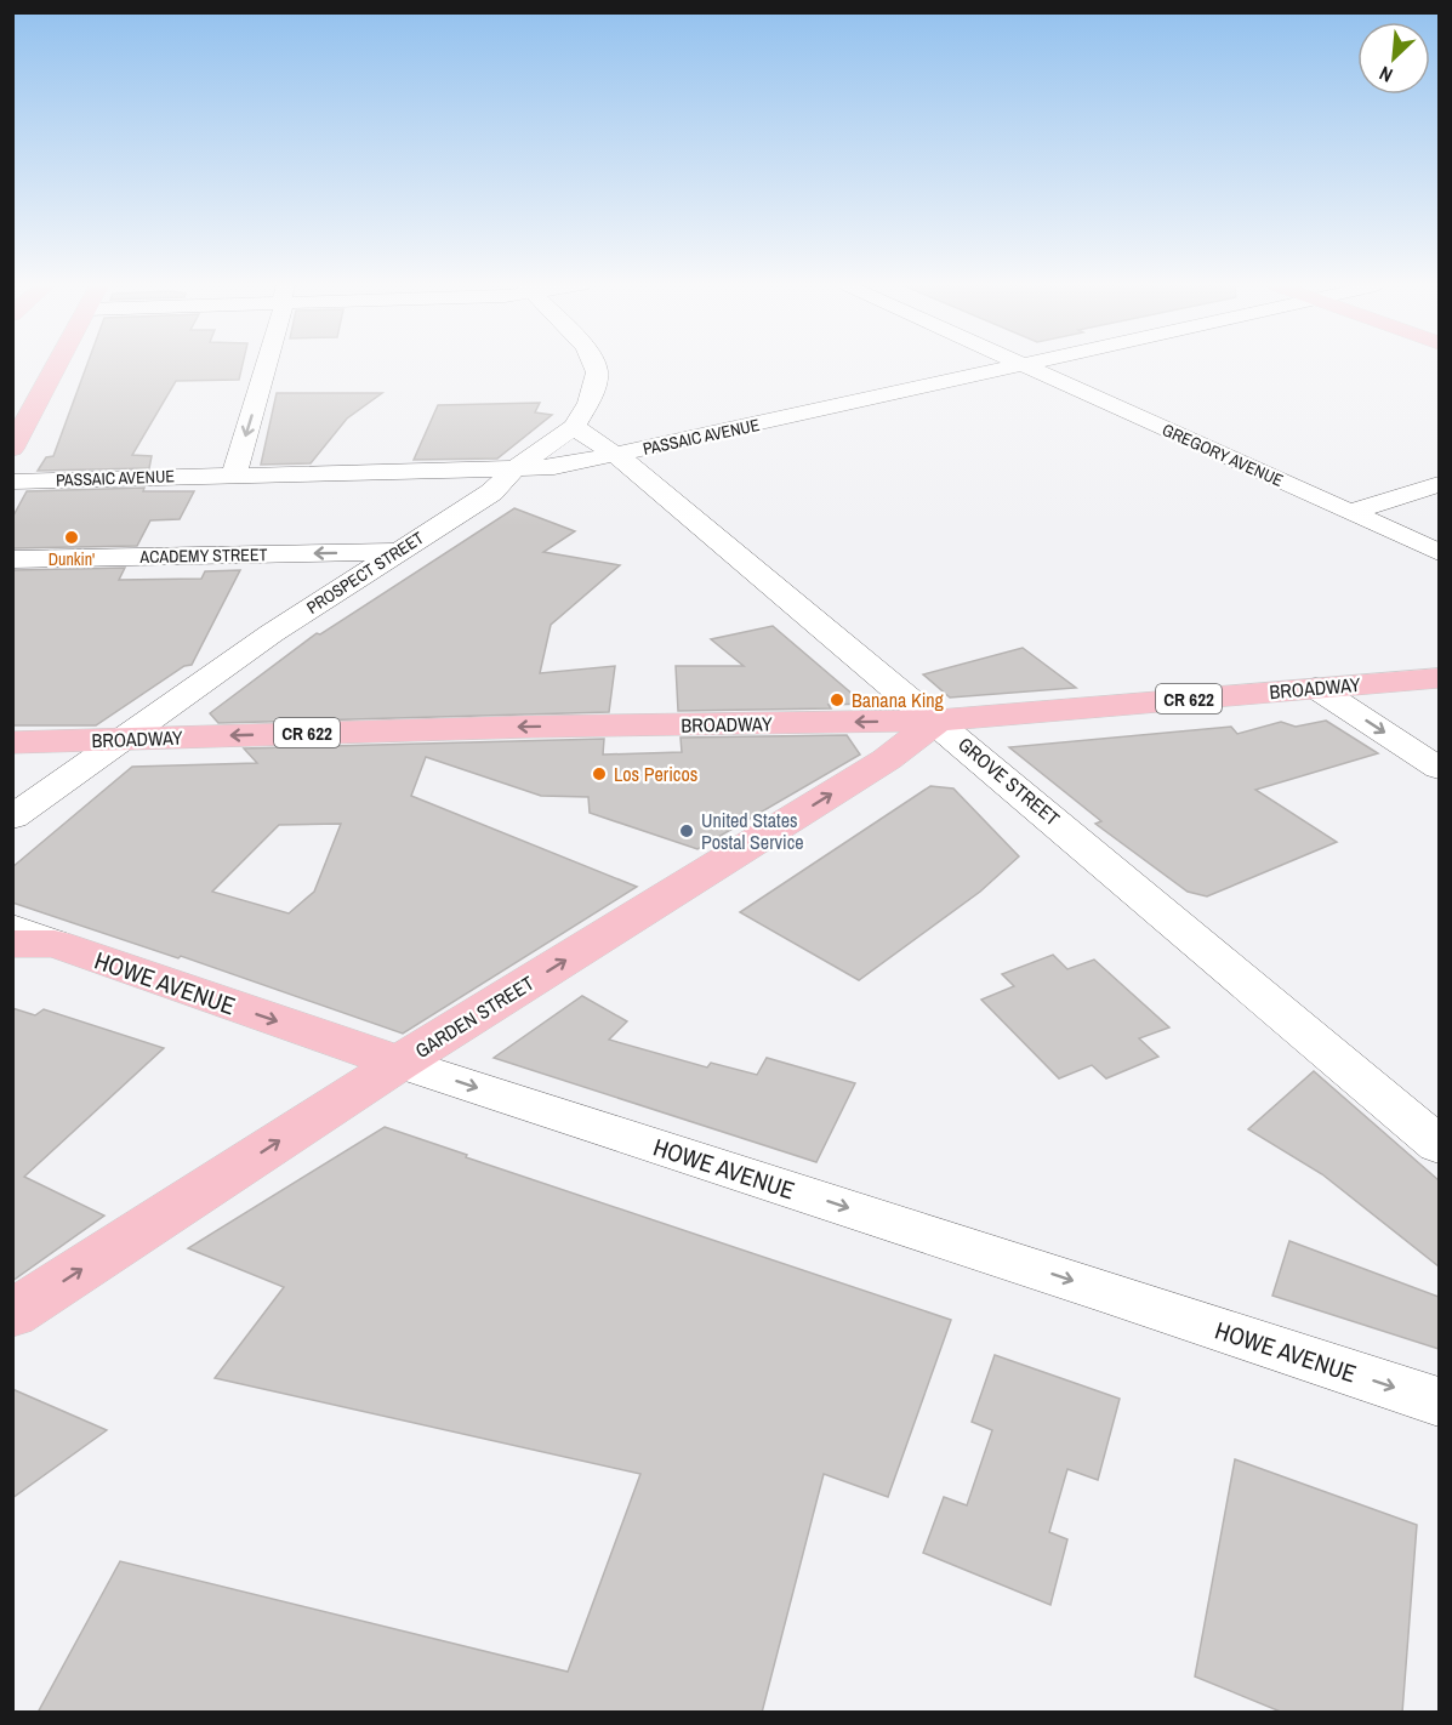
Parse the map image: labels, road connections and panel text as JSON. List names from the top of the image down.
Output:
{
  "streets": {
    "main road": [
      "BROADWAY",
      "CR 622",
      "HOWE AVENUE",
      "GARDEN STREET"
    ],
    "street": [
      "PASSAIC AVENUE",
      "GREGORY AVENUE",
      "ACADEMY STREET",
      "PROSPECT STREET",
      "GROVE STREET"
    ]
  },
  "crossings": [
    ["PASSAIC AVENUE", "PROSPECT STREET"],
    ["PASSAIC AVENUE", "GROVE STREET"],
    ["ACADEMY STREET", "PROSPECT STREET"],
    ["PROSPECT STREET", "BROADWAY"],
    ["PROSPECT STREET", "GROVE STREET"],
    ["BROADWAY", "GROVE STREET"],
    ["BROADWAY", "GARDEN STREET"],
    ["GROVE STREET", "GARDEN STREET"],
    ["HOWE AVENUE", "GARDEN STREET"]
  ],
  "one_way": [
    "ACADEMY STREET",
    "BROADWAY",
    "HOWE AVENUE",
    "GARDEN STREET"
  ],
  "places": [
    "Dunkin'",
    "Banana King",
    "Los Pericos",
    "United States Postal Service"
  ],
  "north": "bottom left"
}
